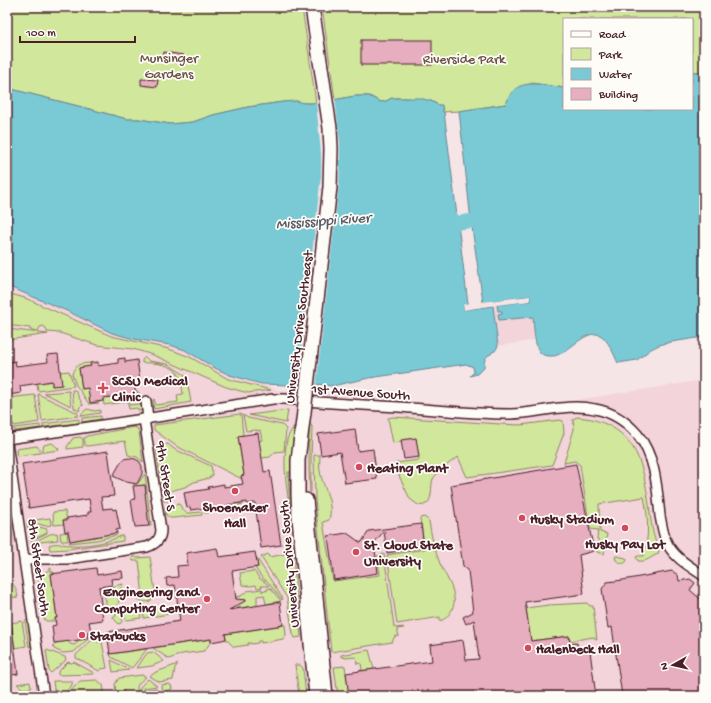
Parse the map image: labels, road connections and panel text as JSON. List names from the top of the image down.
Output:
{
  "streets": {
    "street": [
      "University Drive Southeast",
      "1st Avenue South",
      "9th Street S",
      "University Drive South",
      "8th Street South"
    ]
  },
  "crossings": [
    ["University Drive Southeast", "University Drive South"],
    ["1st Avenue South", "9th Street S"],
    ["1st Avenue South", "8th Street South"],
    ["9th Street S", "8th Street South"]
  ],
  "water": ["Mississippi River"],
  "parks": ["Munsinger Gardens", "Riverside Park"],
  "places": {
    "health": ["SCSU Medical Clinic"],
    "other": [
      "Heating Plant",
      "Shoemaker Hall",
      "Husky Stadium",
      "Husky Pay Lot",
      "St. Cloud State University",
      "Engineering and Computing Center",
      "Starbucks",
      "Halenbeck Hall"
    ]
  },
  "legend": [
    "Road",
    "Park",
    "Water",
    "Building"
  ],
  "scale_bar": "100 m",
  "north": "left"
}
